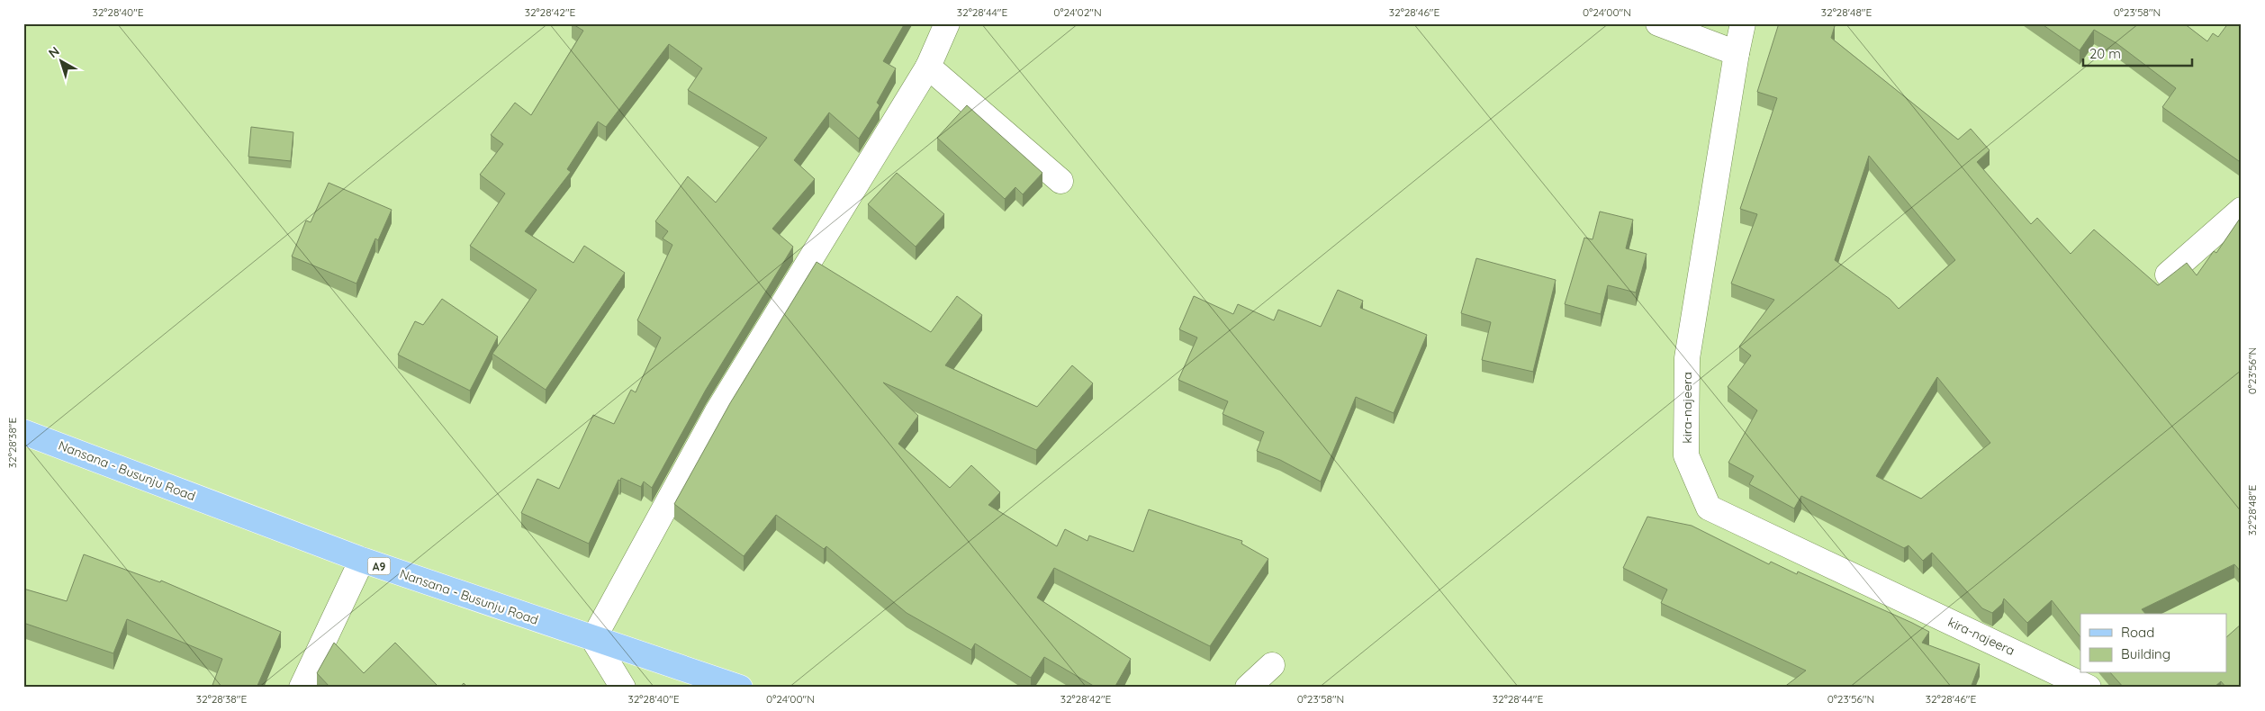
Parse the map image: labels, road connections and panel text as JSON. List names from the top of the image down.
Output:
{
  "streets": {
    "main road": ["Nansana - Busunju Road", "A9"],
    "street": ["kira-najeera"]
  },
  "legend": ["Road", "Building"],
  "scale_bar": "20 m",
  "north": "top left",
  "coordinates": [
    "32°28'40\"E",
    "32°28'42\"E",
    "32°28'44\"E",
    "0°24'02\"N",
    "32°28'46\"E",
    "0°24'00\"N",
    "32°28'48\"E",
    "0°23'58\"N",
    "0°23'56\"N",
    "32°28'38\"E"
  ]
}
